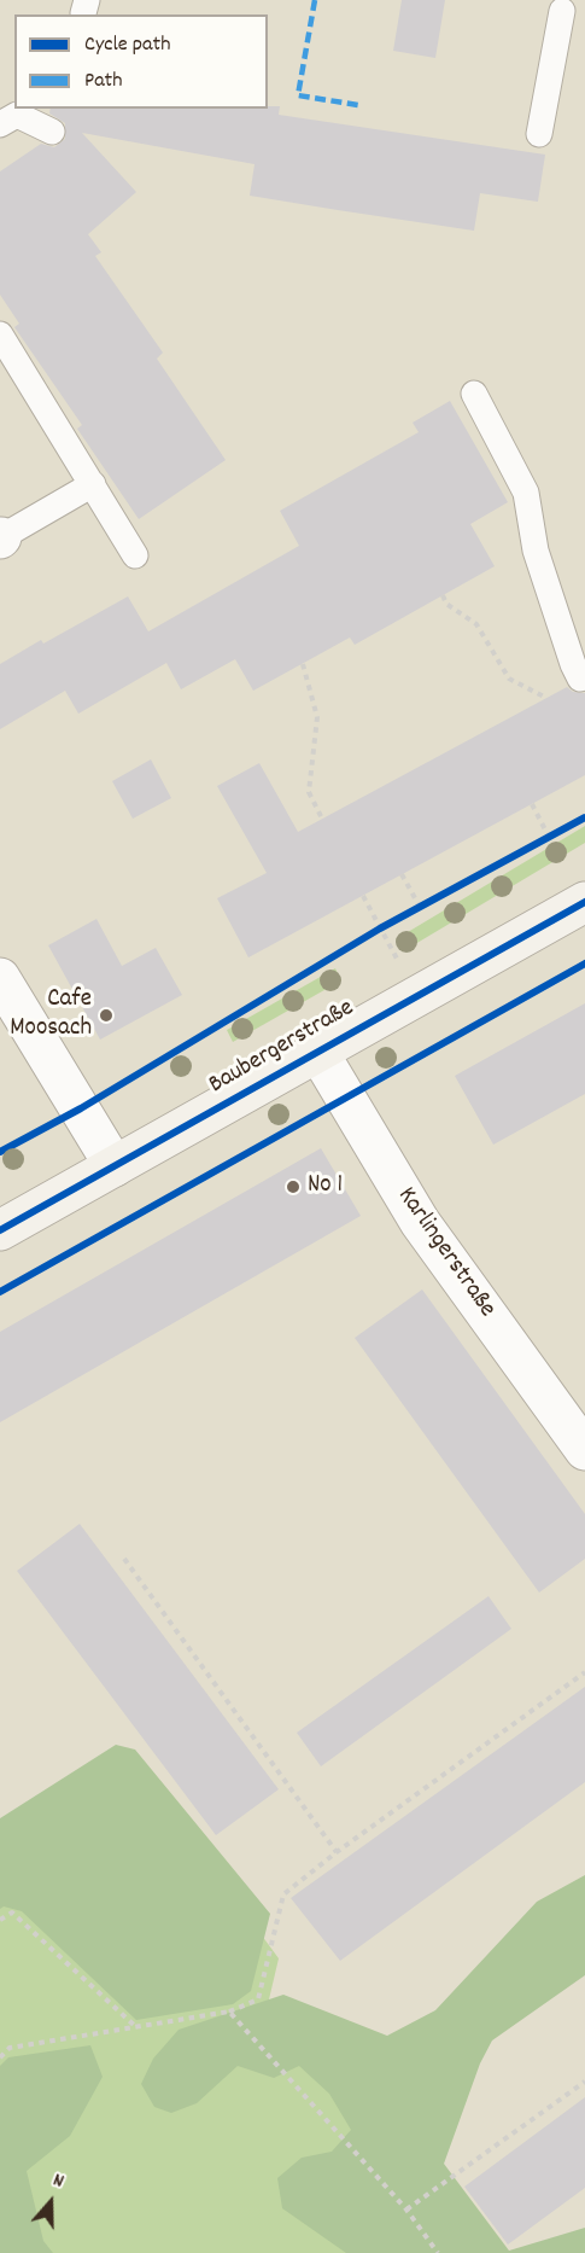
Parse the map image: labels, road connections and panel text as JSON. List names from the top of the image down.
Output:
{
  "streets": {
    "street": ["Baubergerstraße", "Karlingerstraße"]
  },
  "crossings": [
    ["Baubergerstraße", "Karlingerstraße"]
  ],
  "places": ["Cafe Moosach", "No 1"],
  "legend": ["Cycle path", "Path"],
  "north": "top"
}
